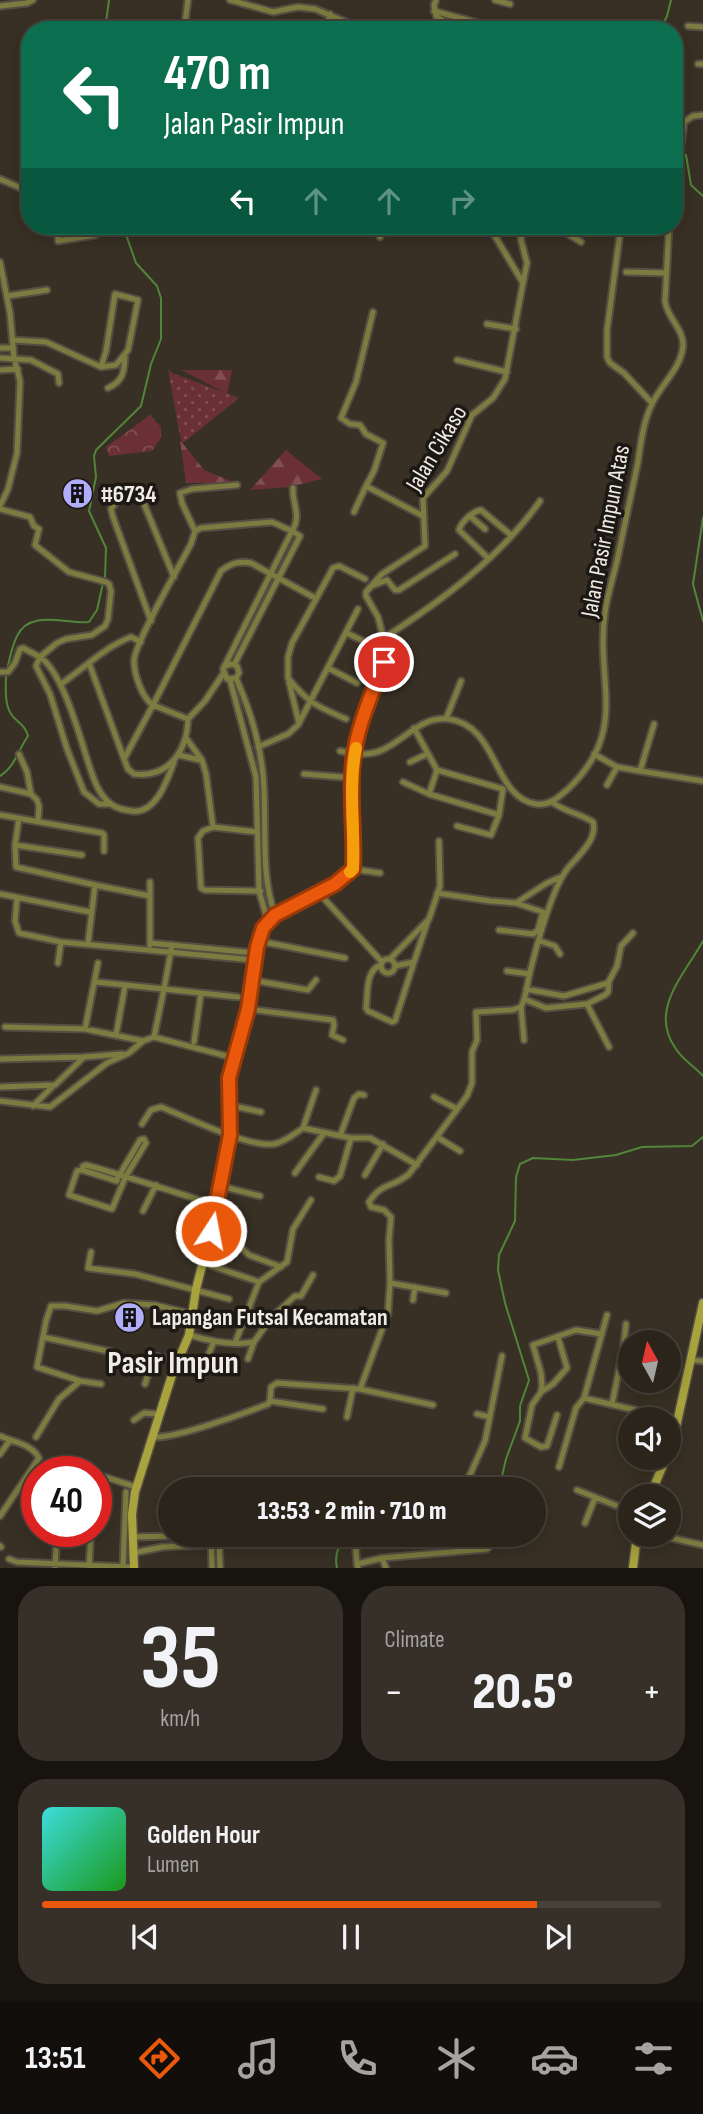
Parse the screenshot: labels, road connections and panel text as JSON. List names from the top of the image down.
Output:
{
  "streets": {
    "street": ["Jalan Cikaso", "Jalan Pasir Impun Atas"]
  },
  "districts": ["Pasir Impun"],
  "places": {
    "building": ["#6734", "Lapangan Futsal Kecamatan"]
  },
  "north": "top",
  "page": {
    "turn": ["470 m", "Jalan Pasir Impun"],
    "limit": "40",
    "trip": "13:53 · 2 min · 710 m",
    "tile": [
      ["35", "km/h"],
      "Climate"
    ],
    "heat": ["−", "20.5°", "+"],
    "song": ["Golden Hour", "Lumen"],
    "tabs": "13:51"
  }
}
